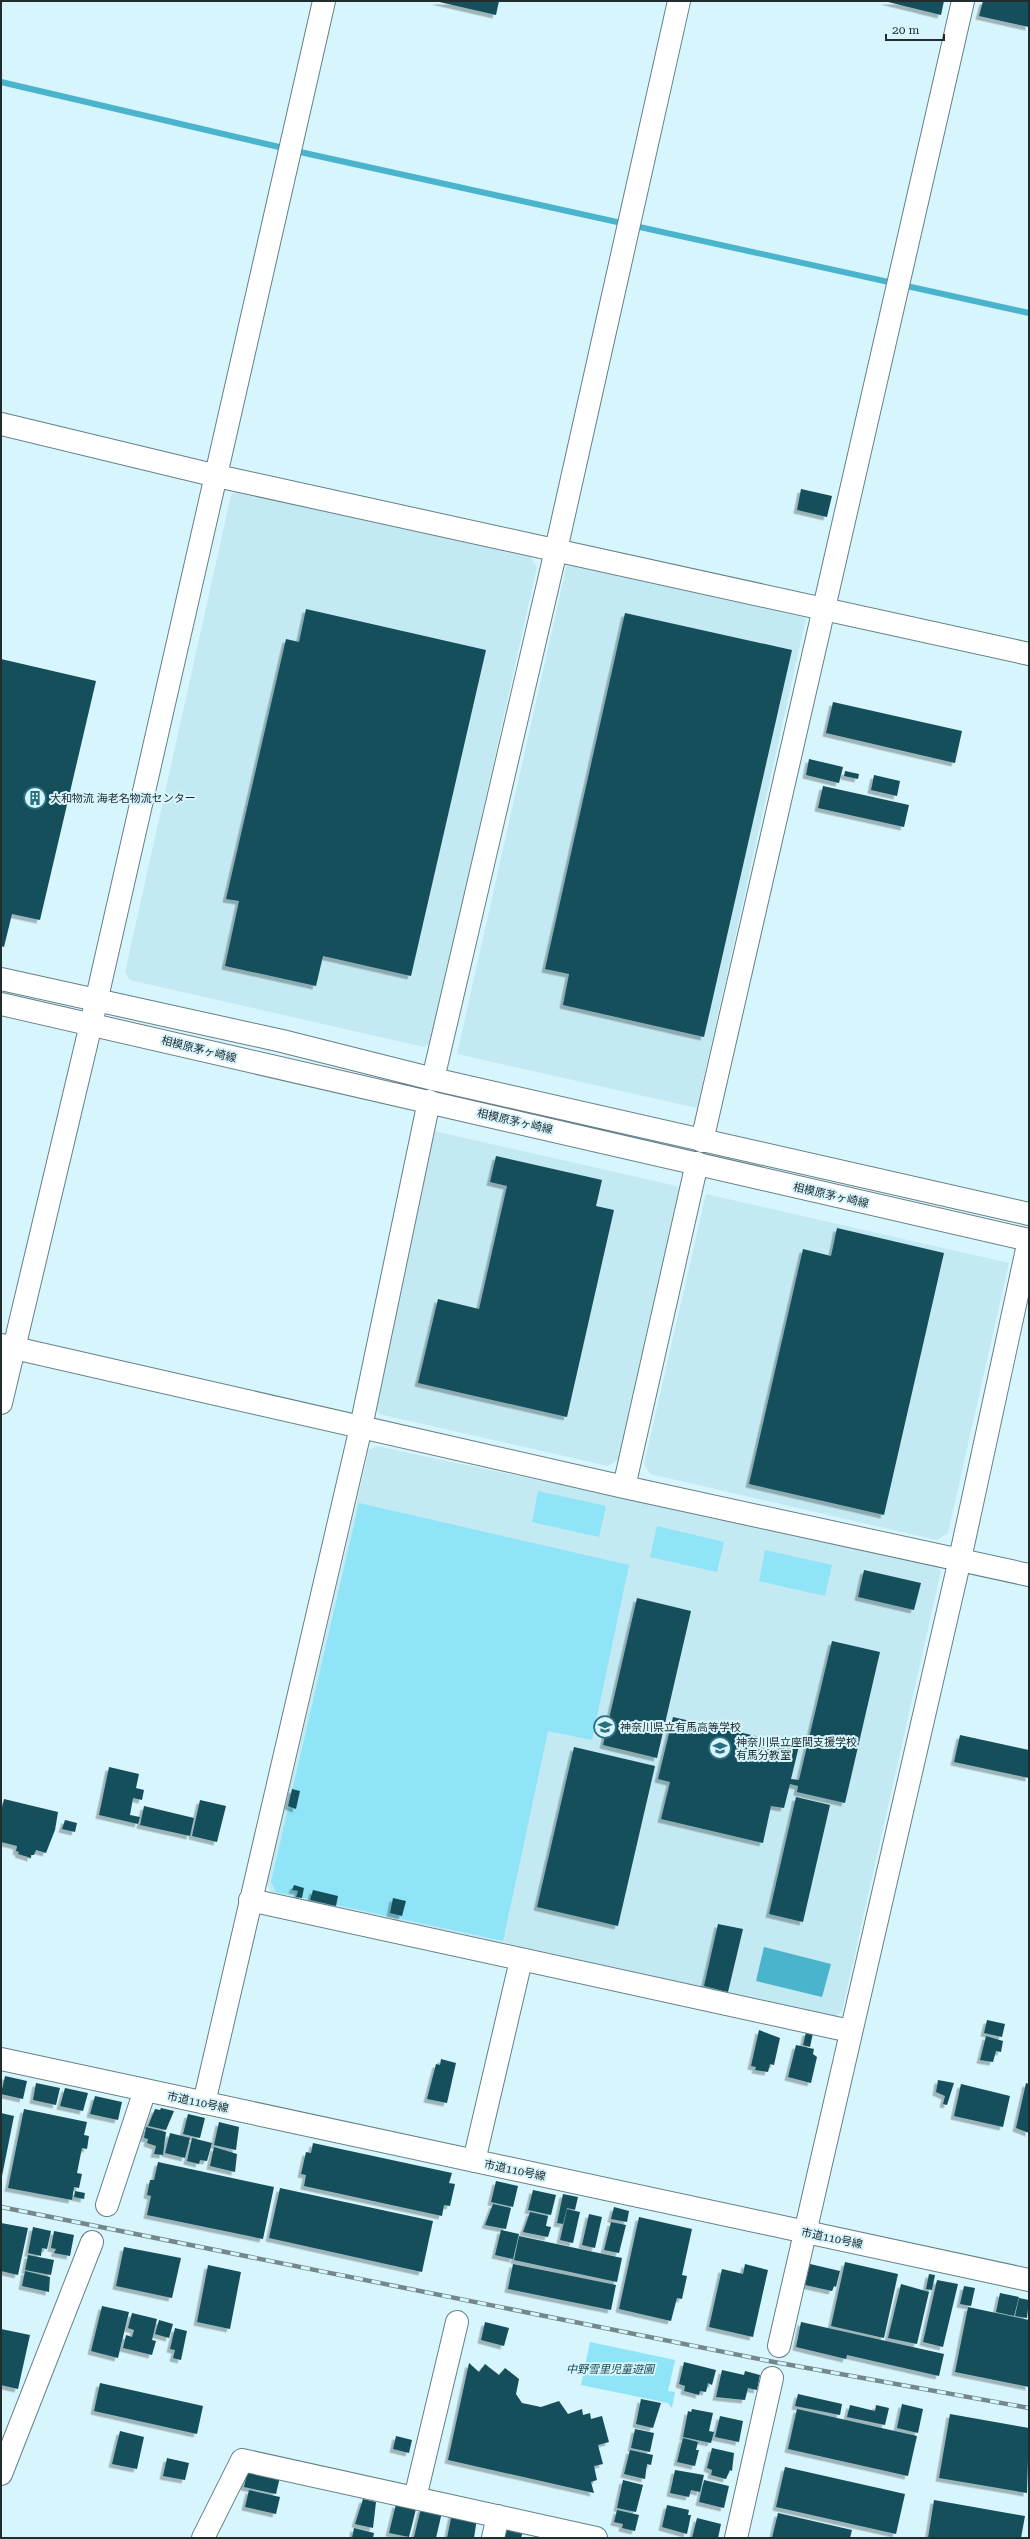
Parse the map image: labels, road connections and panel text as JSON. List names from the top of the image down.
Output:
{
  "streets": {
    "street": ["相模原茅ヶ崎線", "市道110号線"]
  },
  "parks": ["中野雪里児童遊園"],
  "places": {
    "building": ["大和物流 海老名物流センター"],
    "school or university": ["神奈川県立有馬高等学校", "神奈川県立座間支援学校 有馬分教室"]
  },
  "scale_bar": "20 m"
}
